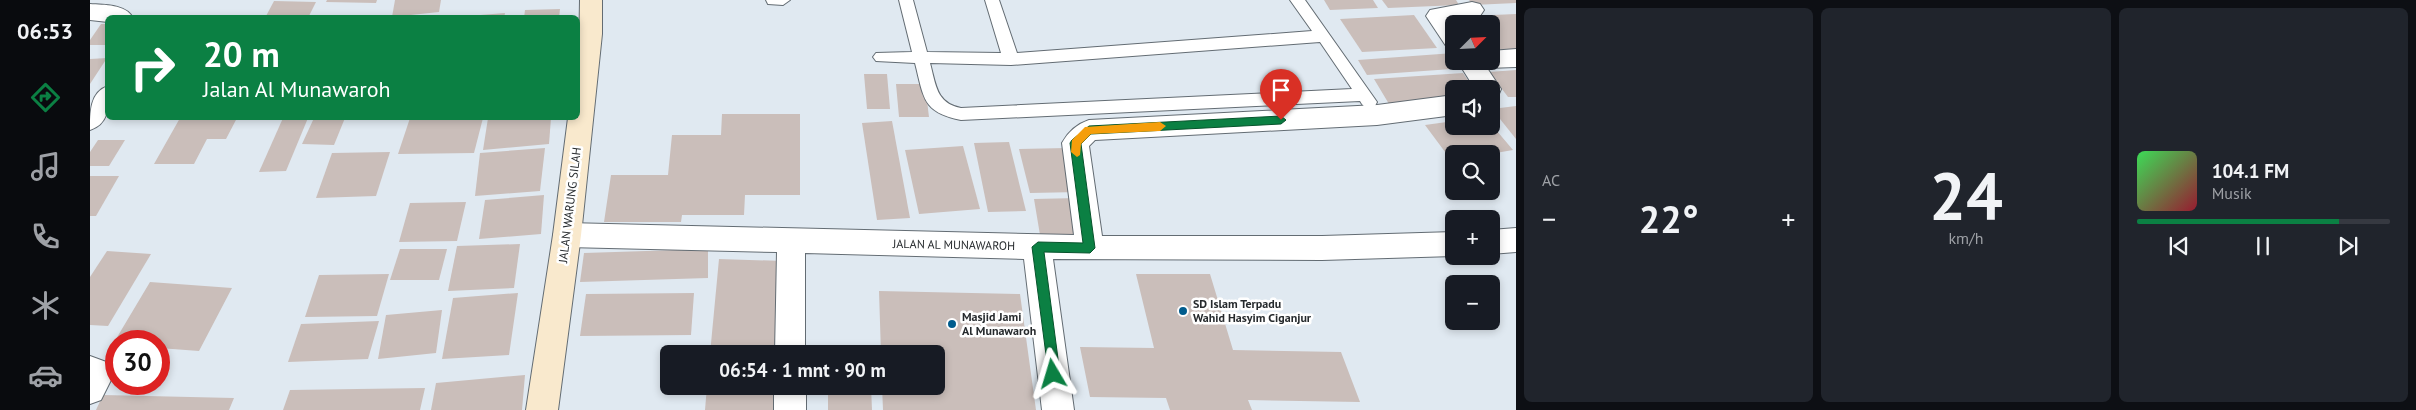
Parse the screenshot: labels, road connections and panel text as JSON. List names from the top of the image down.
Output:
{
  "streets": {
    "street": ["JALAN WARUNG SILAH", "JALAN AL MUNAWAROH"]
  },
  "crossings": [
    ["JALAN WARUNG SILAH", "JALAN AL MUNAWAROH"]
  ],
  "places": ["SD Islam Terpadu Wahid Hasyim Ciganjur", "Masjid Jami Al Munawaroh"],
  "north": "top right",
  "page": {
    "tabs": "06:53",
    "tile": [
      "AC",
      ["24", "km/h"]
    ],
    "map_buttons": ["+", "−"],
    "turn": ["20 m", "Jalan Al Munawaroh"],
    "song": ["104.1 FM", "Musik"],
    "heat": ["−", "22°", "+"],
    "limit": "30",
    "trip": "06:54 · 1 mnt · 90 m"
  }
}
